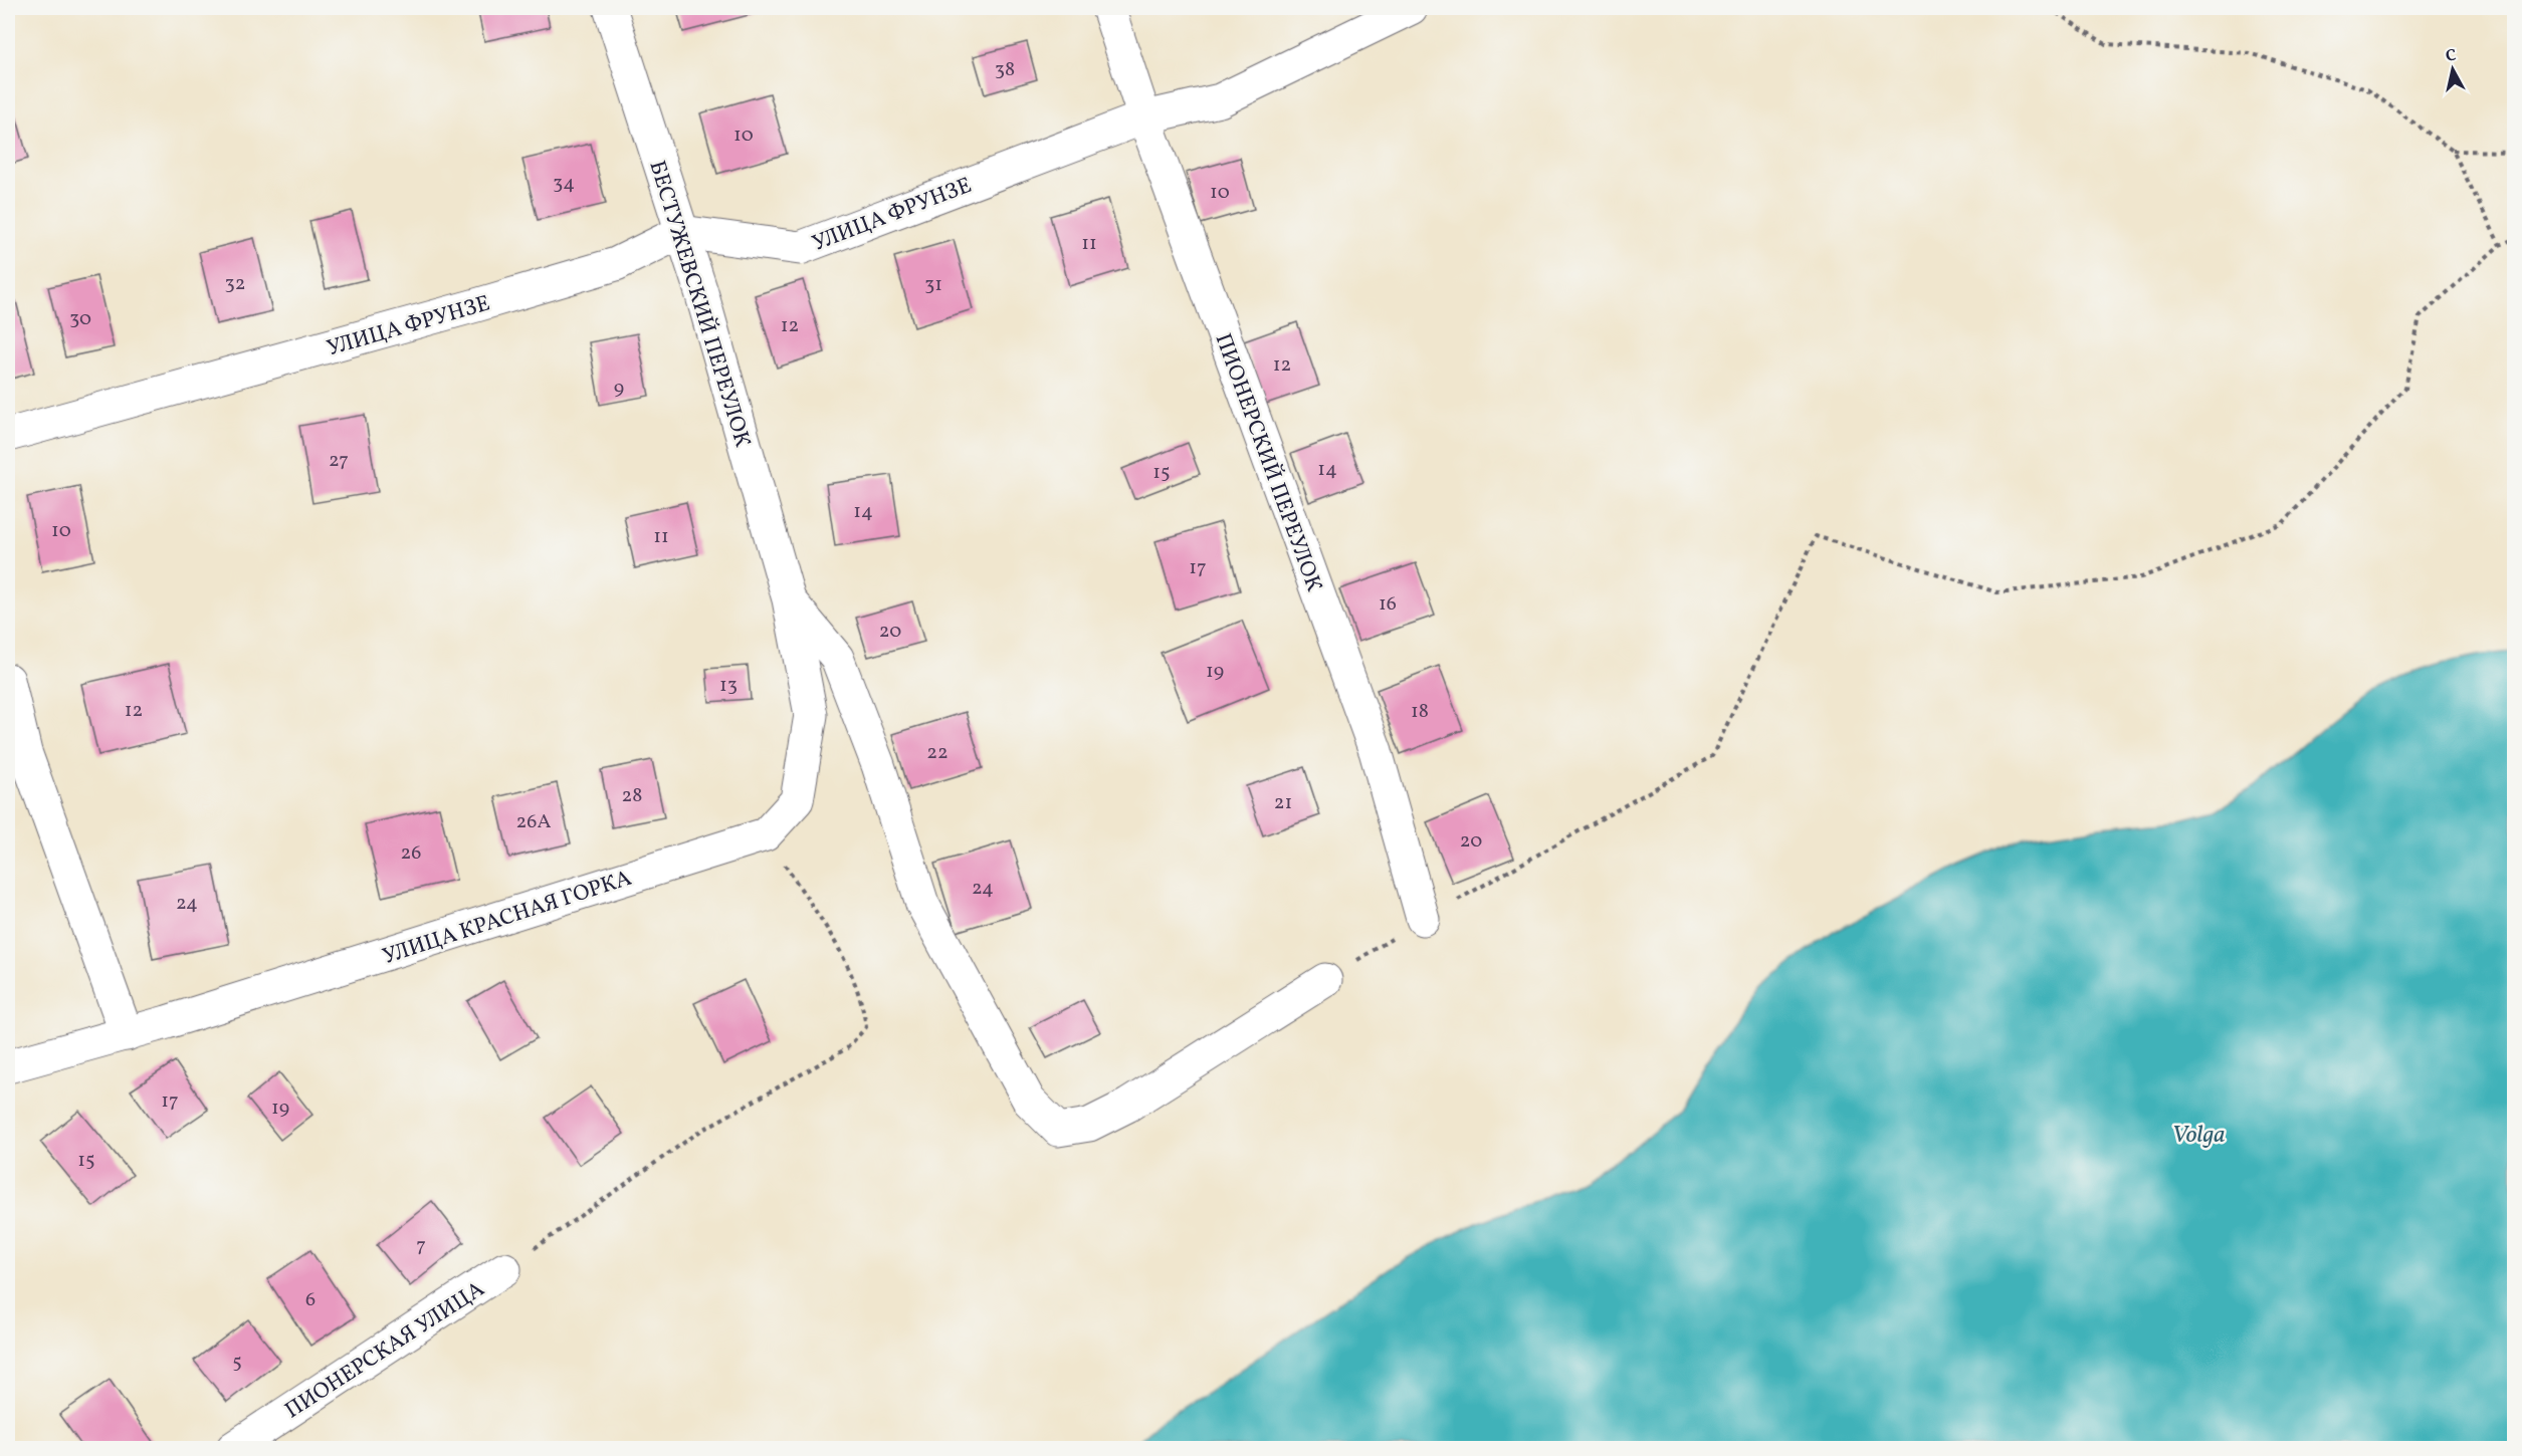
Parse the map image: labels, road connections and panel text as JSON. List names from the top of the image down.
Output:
{
  "streets": {
    "street": [
      "УЛИЦА ФРУНЗЕ",
      "БЕСТУЖЕВСКИЙ ПЕРЕУЛОК",
      "ПИОНЕРСКИЙ ПЕРЕУЛОК",
      "УЛИЦА КРАСНАЯ ГОРКА",
      "ПИОНЕРСКАЯ УЛИЦА"
    ]
  },
  "crossings": [
    ["УЛИЦА ФРУНЗЕ", "БЕСТУЖЕВСКИЙ ПЕРЕУЛОК"],
    ["УЛИЦА ФРУНЗЕ", "ПИОНЕРСКИЙ ПЕРЕУЛОК"],
    ["БЕСТУЖЕВСКИЙ ПЕРЕУЛОК", "УЛИЦА КРАСНАЯ ГОРКА"]
  ],
  "water": ["Volga"],
  "house_numbers": [
    "38",
    "10",
    "34",
    "10",
    "11",
    "32",
    "31",
    "30",
    "12",
    "12",
    "9",
    "27",
    "14",
    "15",
    "14",
    "10",
    "11",
    "17",
    "16",
    "20",
    "19",
    "13",
    "12",
    "18",
    "22",
    "28",
    "21",
    "26А",
    "20",
    "26",
    "24",
    "24",
    "17",
    "19",
    "15",
    "7",
    "6",
    "5"
  ],
  "north": "top"
}
